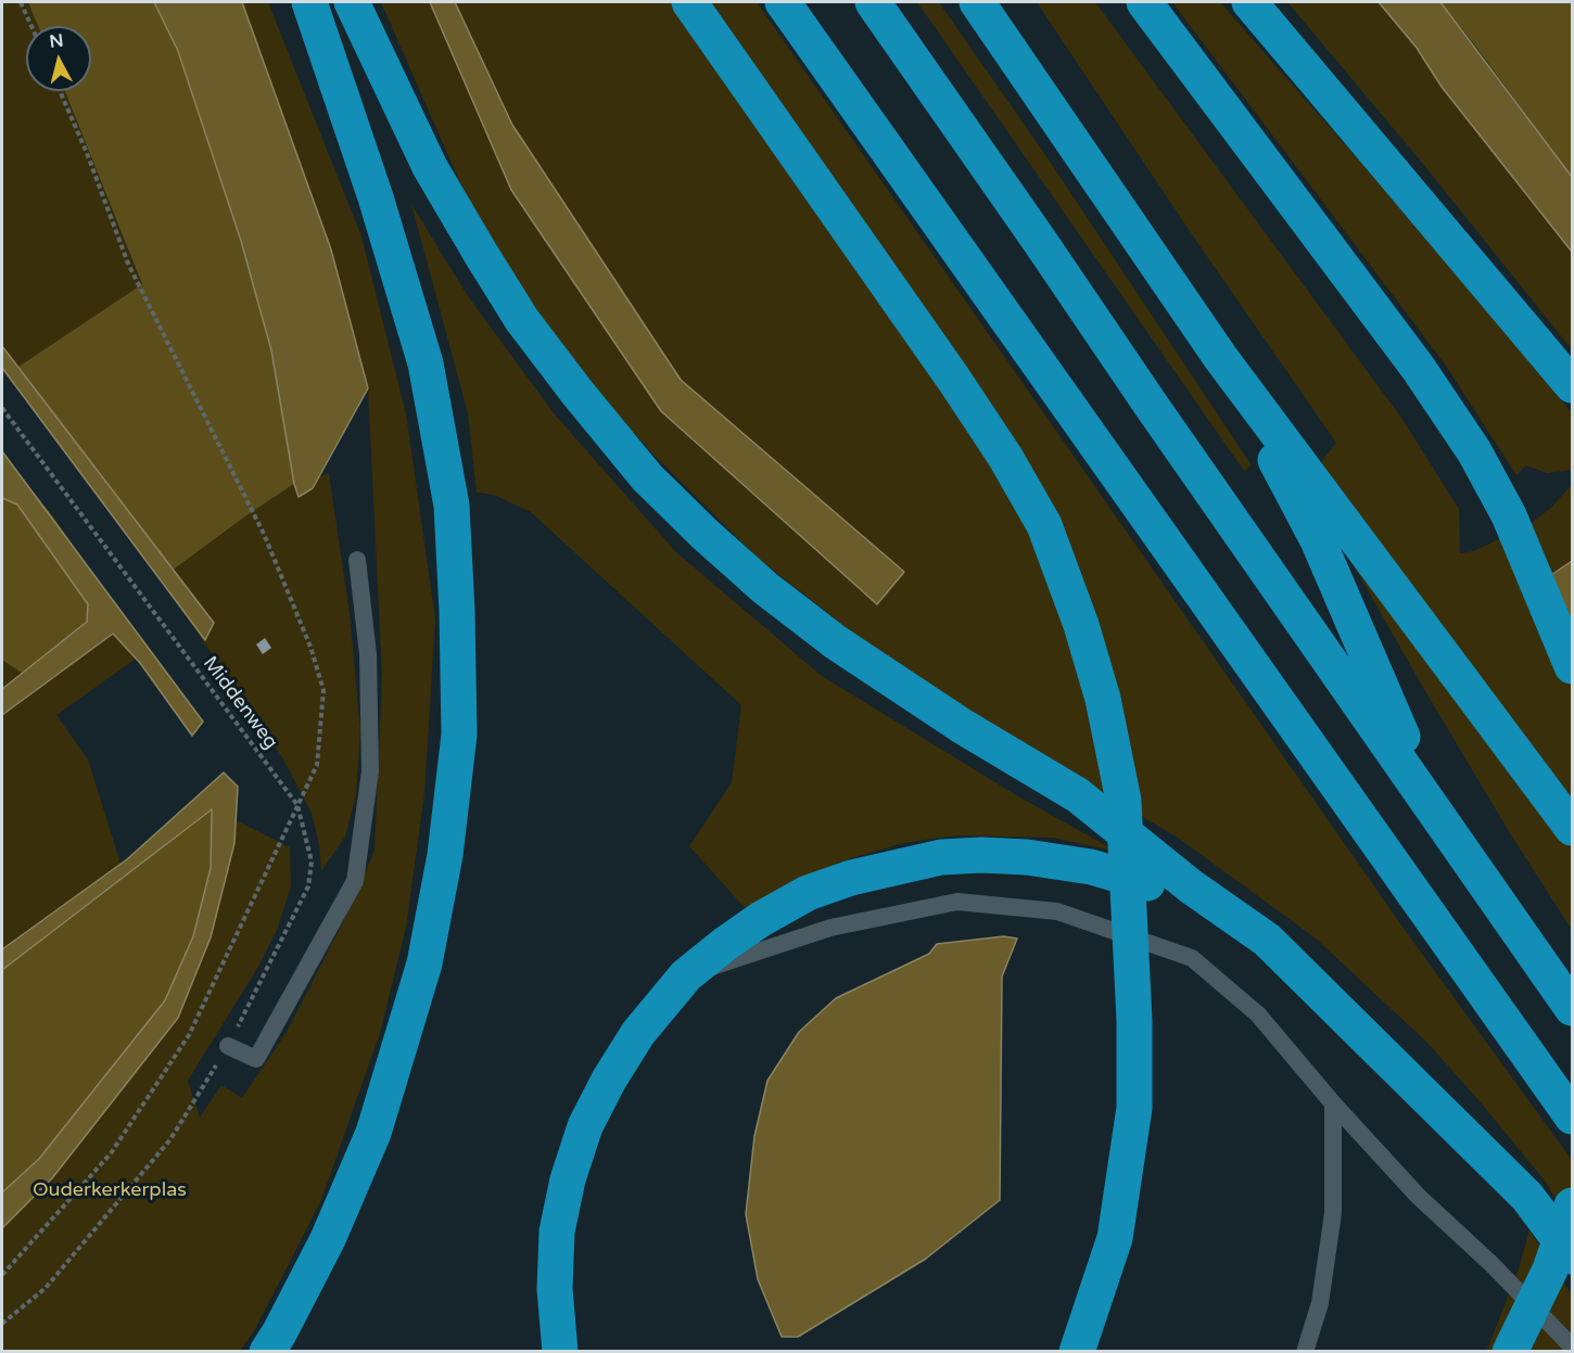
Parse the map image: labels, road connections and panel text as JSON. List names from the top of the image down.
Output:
{
  "streets": {
    "path": ["Middenweg"]
  },
  "parks": ["Ouderkerkerplas"],
  "north": "top"
}
